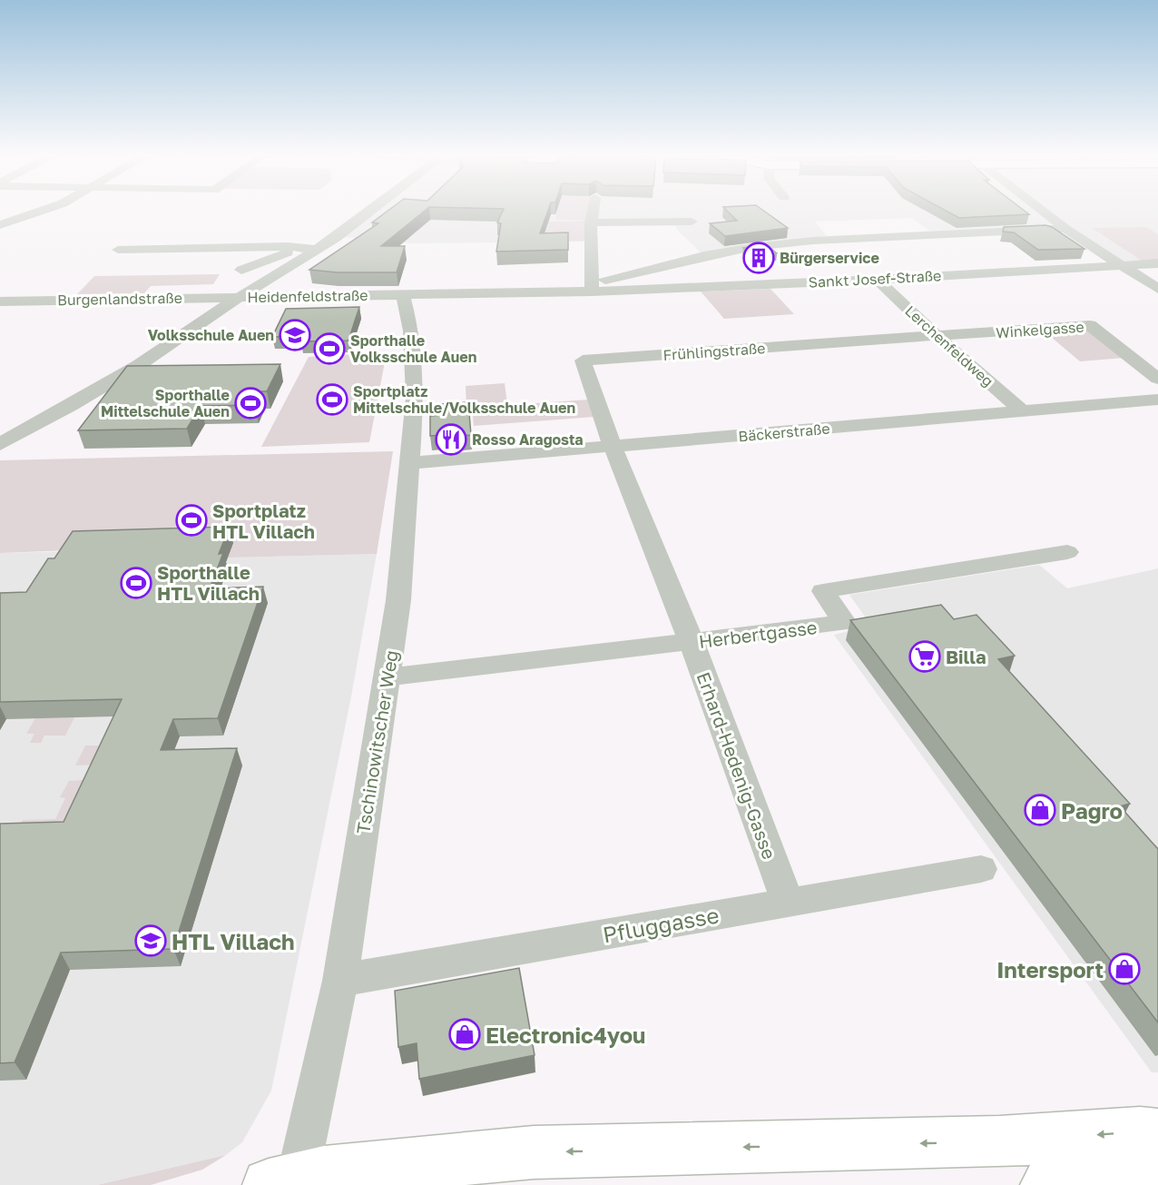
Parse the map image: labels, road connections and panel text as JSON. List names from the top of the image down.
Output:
{
  "streets": {
    "street": [
      "Sankt Josef-Straße",
      "Heidenfeldstraße",
      "Burgenlandstraße",
      "Winkelgasse",
      "Lerchenfeldweg",
      "Frühlingstraße",
      "Bäckerstraße",
      "Herbertgasse",
      "Tschinowitscher Weg",
      "Erhard-Hedenig-Gasse",
      "Pfluggasse"
    ]
  },
  "crossings": [
    ["Sankt Josef-Straße", "Heidenfeldstraße"],
    ["Sankt Josef-Straße", "Lerchenfeldweg"],
    ["Heidenfeldstraße", "Burgenlandstraße"],
    ["Heidenfeldstraße", "Tschinowitscher Weg"],
    ["Winkelgasse", "Lerchenfeldweg"],
    ["Winkelgasse", "Frühlingstraße"],
    ["Lerchenfeldweg", "Frühlingstraße"],
    ["Lerchenfeldweg", "Bäckerstraße"],
    ["Frühlingstraße", "Bäckerstraße"],
    ["Frühlingstraße", "Erhard-Hedenig-Gasse"],
    ["Bäckerstraße", "Tschinowitscher Weg"],
    ["Bäckerstraße", "Erhard-Hedenig-Gasse"],
    ["Herbertgasse", "Tschinowitscher Weg"],
    ["Herbertgasse", "Erhard-Hedenig-Gasse"],
    ["Tschinowitscher Weg", "Pfluggasse"],
    ["Erhard-Hedenig-Gasse", "Pfluggasse"]
  ],
  "places": {
    "building": ["Bürgerservice"],
    "school or university": ["Volksschule Auen", "HTL Villach"],
    "sports": [
      "Sporthalle Volksschule Auen",
      "Sportplatz Mittelschule/Volksschule Auen",
      "Sporthalle Mittelschule Auen",
      "Sportplatz HTL Villach",
      "Sporthalle HTL Villach"
    ],
    "restaurant": ["Rosso Aragosta"],
    "supermarket": ["Billa"],
    "shop": ["Pagro", "Intersport", "Electronic4you"]
  }
}
